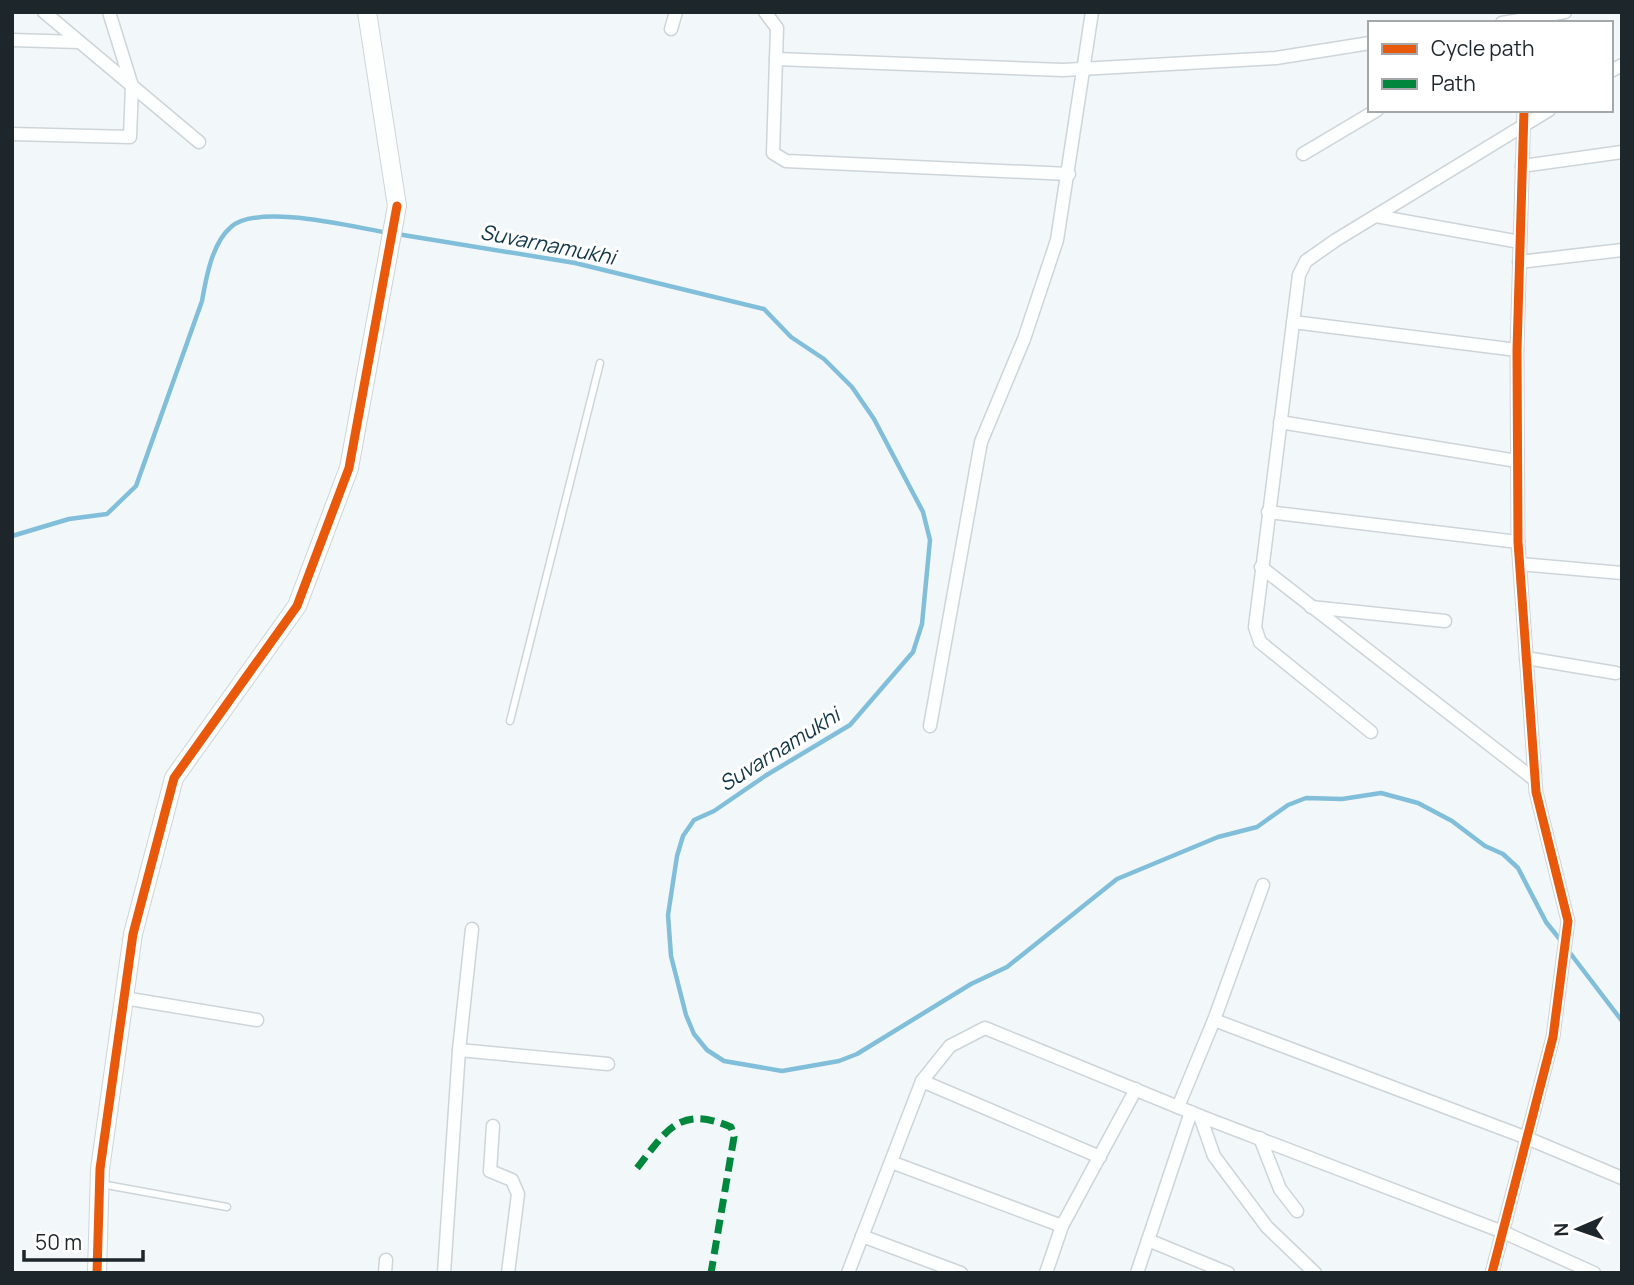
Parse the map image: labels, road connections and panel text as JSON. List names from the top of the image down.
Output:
{
  "water": ["Suvarnamukhi"],
  "legend": ["Cycle path", "Path"],
  "scale_bar": "50 m",
  "north": "left"
}
